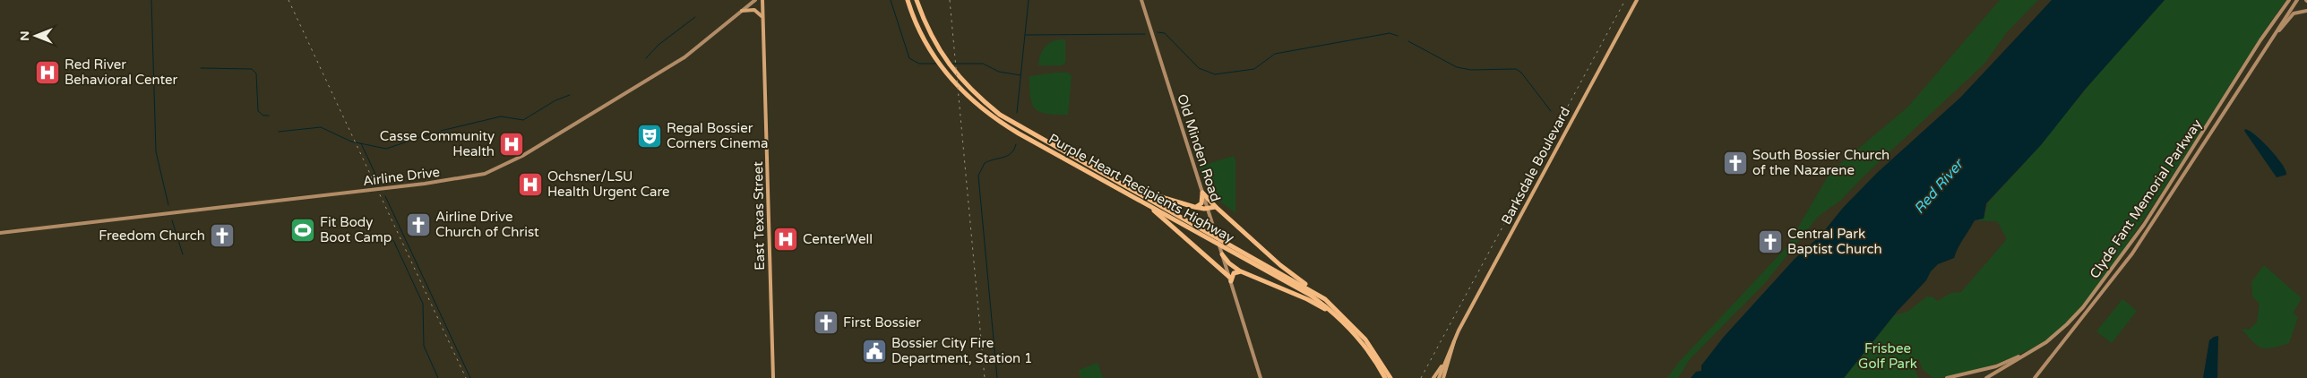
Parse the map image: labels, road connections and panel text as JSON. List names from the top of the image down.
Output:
{
  "streets": {
    "highway": ["Purple Heart Recipients Highway"],
    "main road": [
      "Old Minden Road",
      "Barksdale Boulevard",
      "Airline Drive",
      "Clyde Fant Memorial Parkway",
      "East Texas Street"
    ]
  },
  "water": ["Red River"],
  "parks": ["Frisbee Golf Park"],
  "places": {
    "hospital": [
      "Red River Behavioral Center",
      "Casse Community Health",
      "Ochsner/LSU Health Urgent Care",
      "CenterWell"
    ],
    "theatre": ["Regal Bossier Corners Cinema"],
    "church": [
      "South Bossier Church of the Nazarene",
      "Airline Drive Church of Christ",
      "Freedom Church",
      "Central Park Baptist Church",
      "First Bossier"
    ],
    "sports": ["Fit Body Boot Camp"],
    "public building": ["Bossier City Fire Department, Station 1"]
  },
  "north": "left"
}
